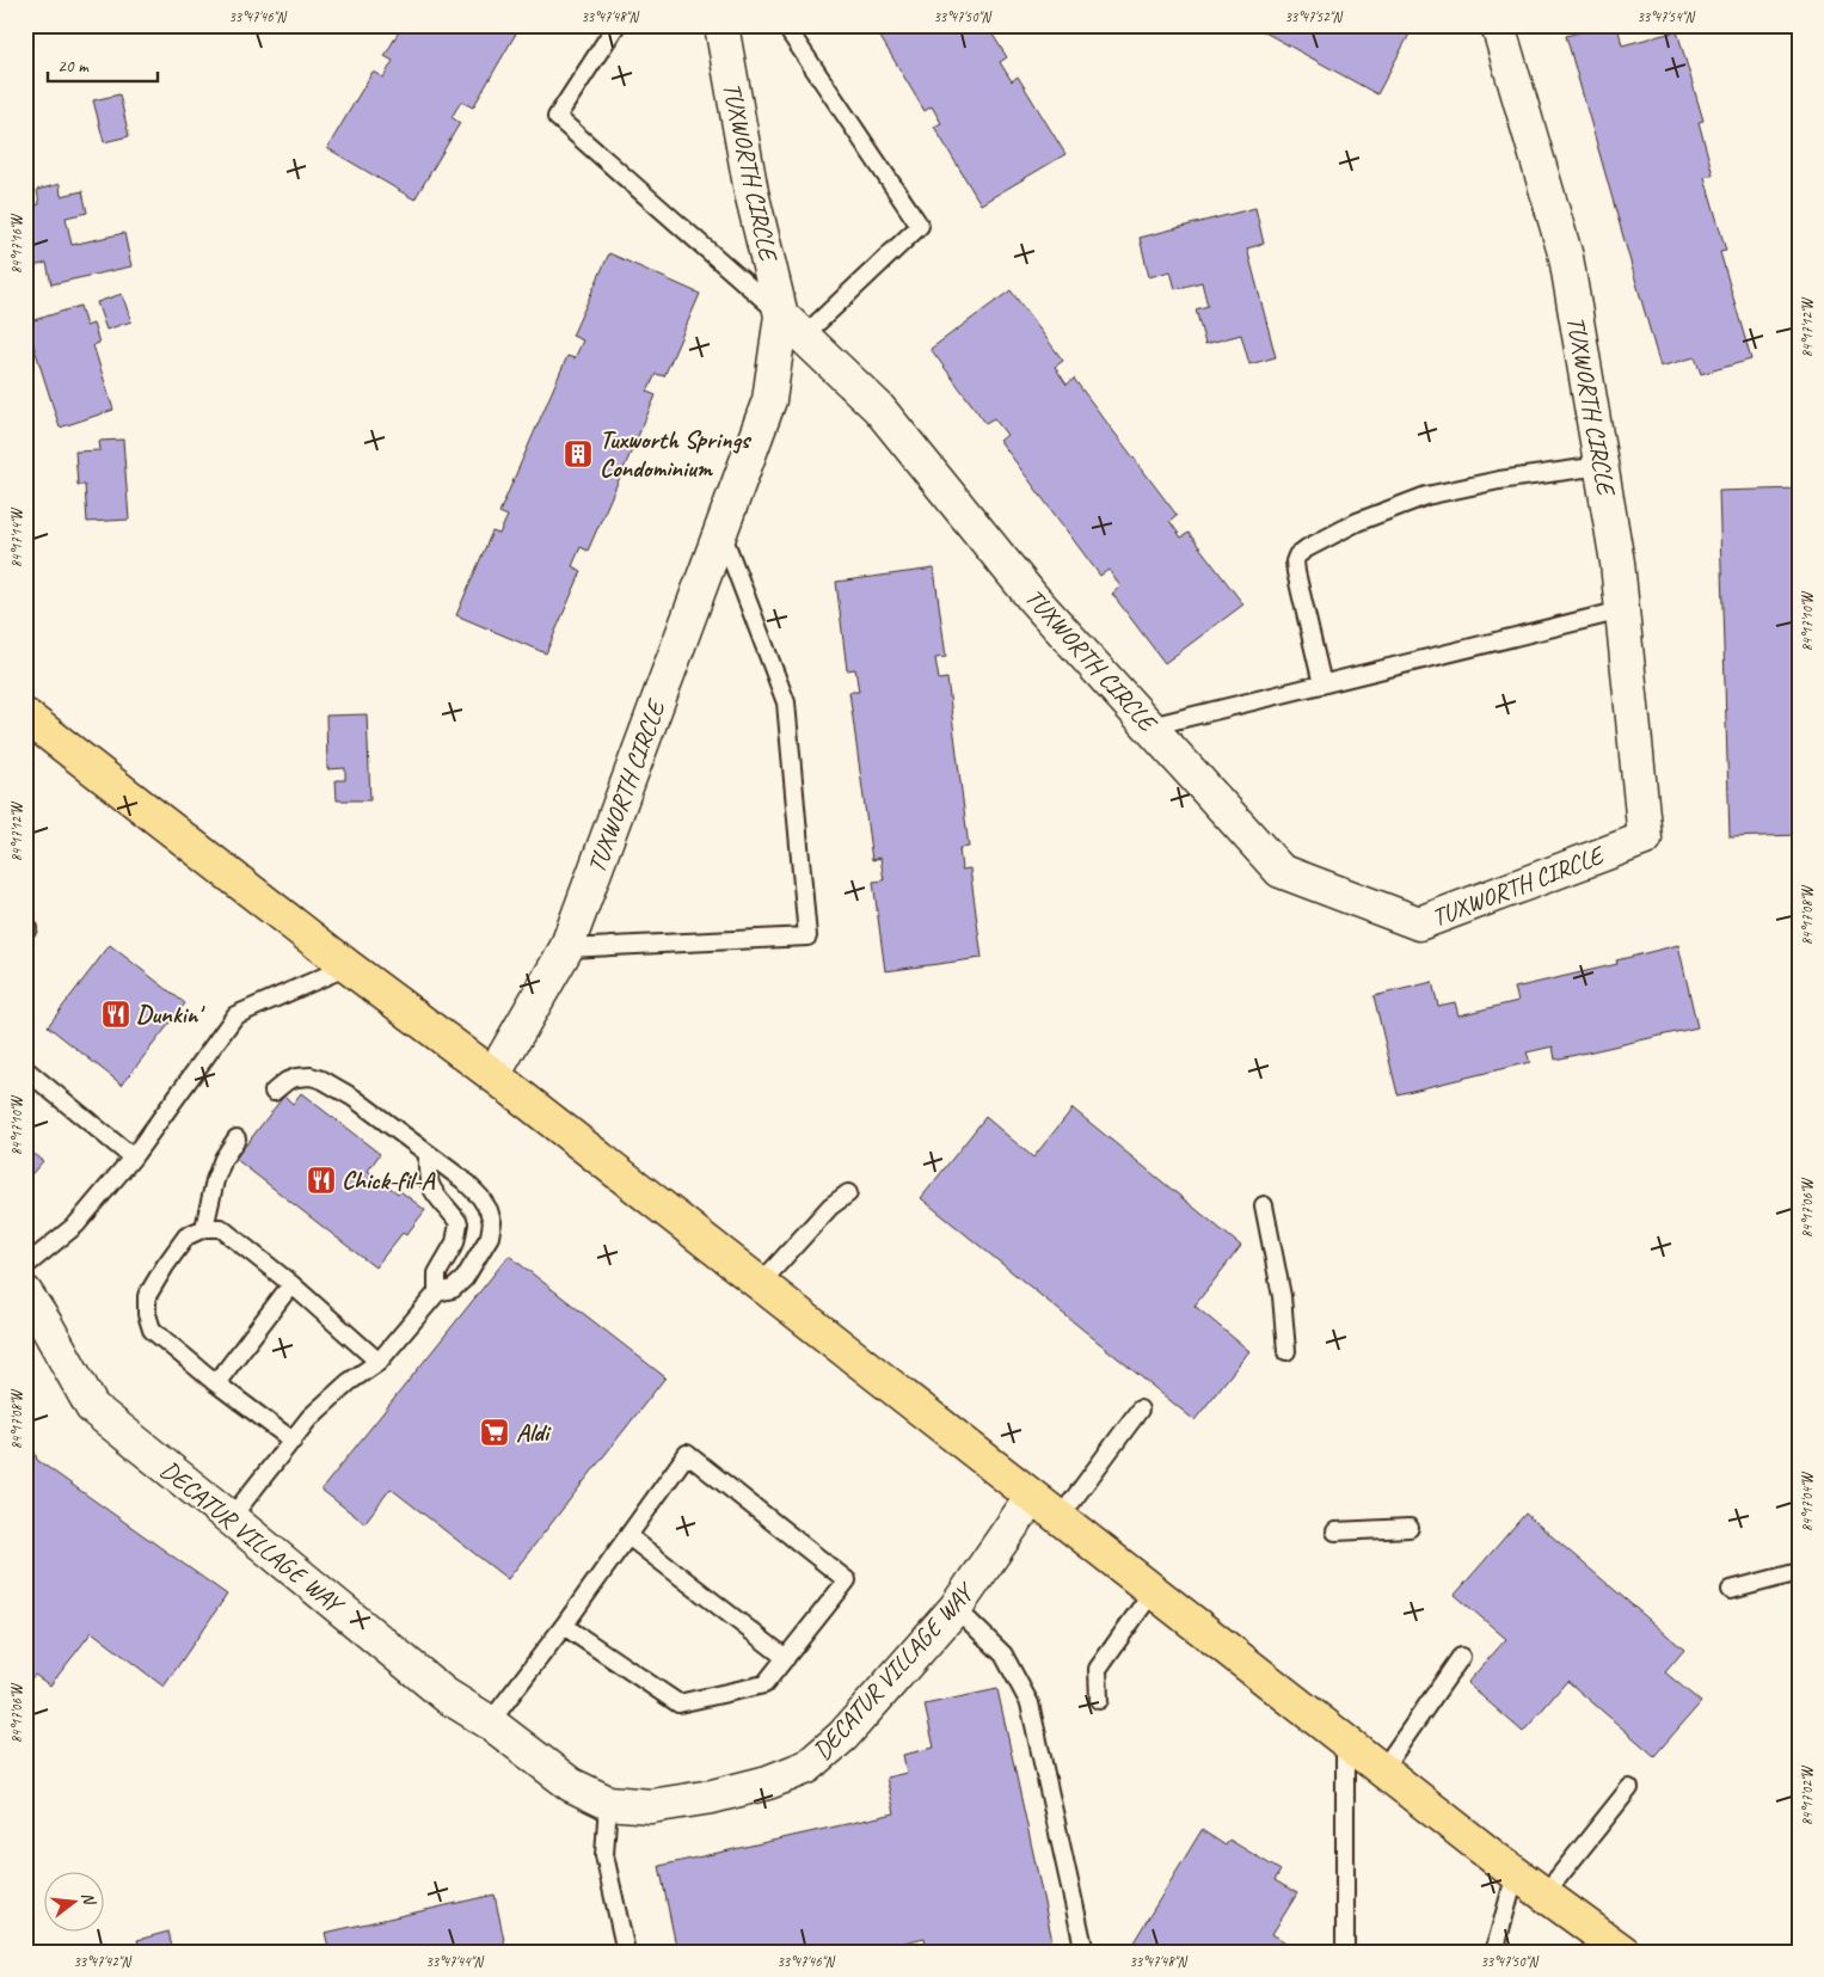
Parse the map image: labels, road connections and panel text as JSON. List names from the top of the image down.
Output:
{
  "streets": {
    "street": ["TUXWORTH CIRCLE", "DECATUR VILLAGE WAY"]
  },
  "places": {
    "building": ["Tuxworth Springs Condominium"],
    "restaurant": ["Dunkin'", "Chick-fil-A"],
    "supermarket": ["Aldi"]
  },
  "scale_bar": "20 m",
  "north": "right",
  "coordinates": [
    "33°47'46\"N",
    "33°47'48\"N",
    "33°47'50\"N",
    "33°47'52\"N",
    "33°47'54\"N",
    "84°17'16\"W",
    "84°17'12\"W",
    "84°17'14\"W",
    "84°17'10\"W",
    "84°17'08\"W",
    "84°17'06\"W",
    "84°17'04\"W",
    "84°17'02\"W",
    "33°47'42\"N",
    "33°47'44\"N"
  ]
}
